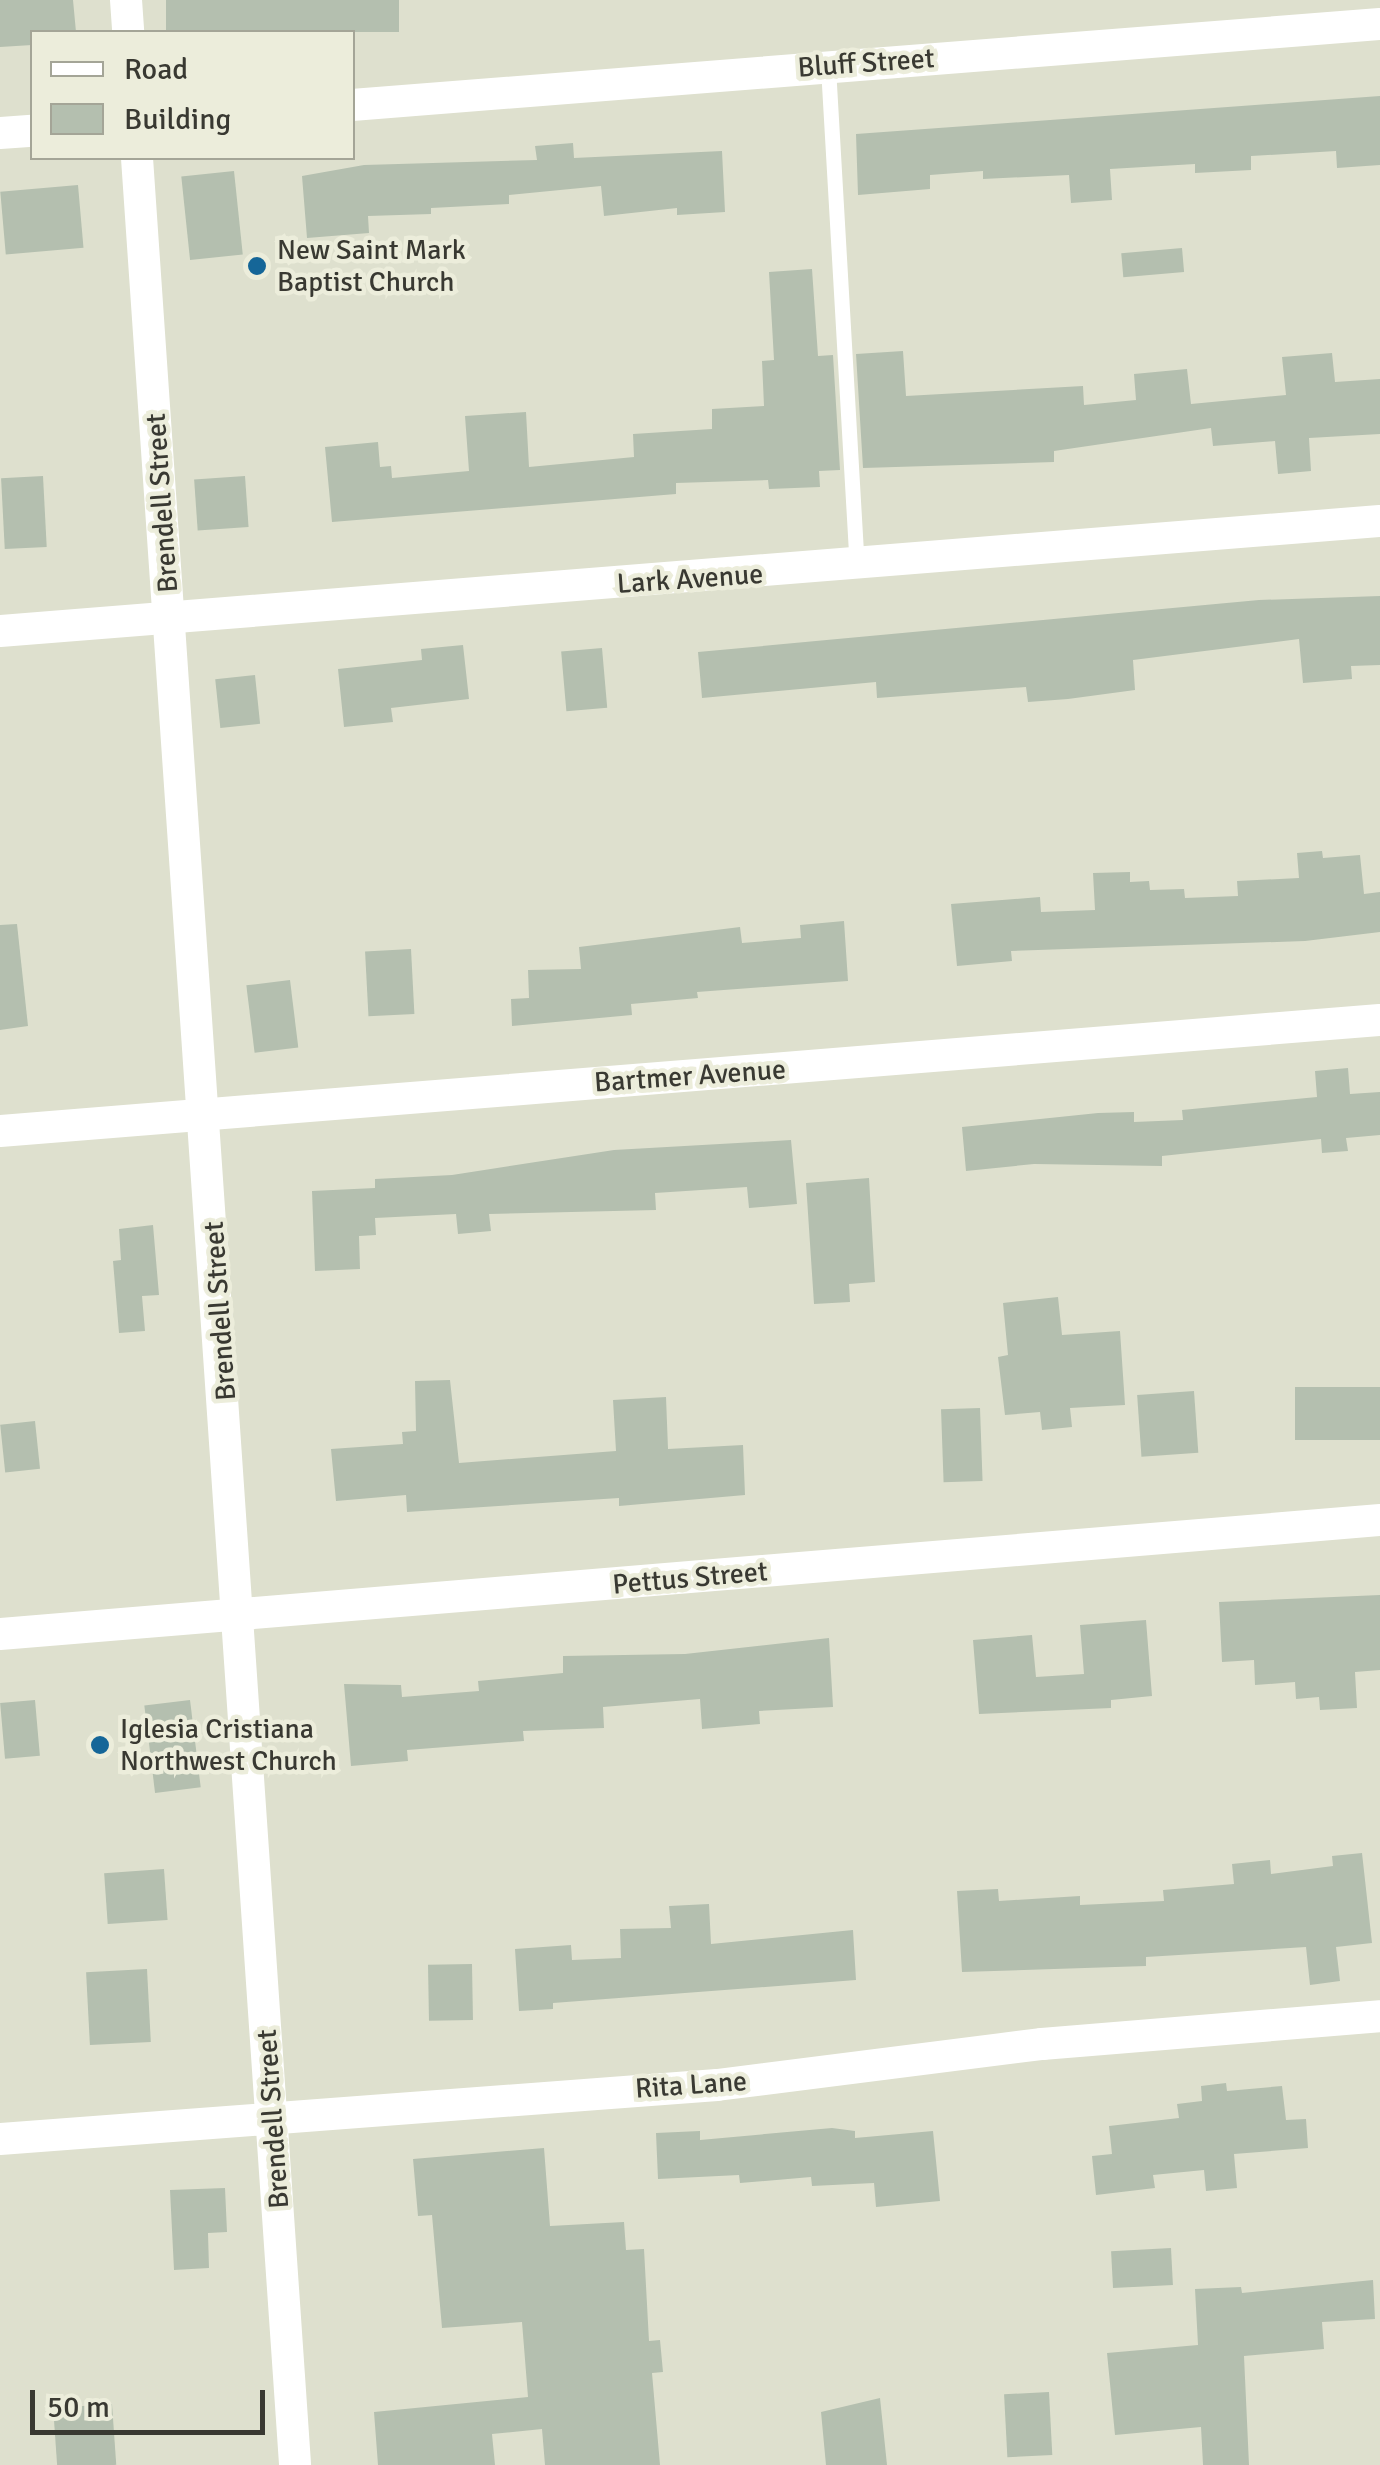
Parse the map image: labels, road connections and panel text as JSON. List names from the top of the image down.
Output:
{
  "streets": {
    "street": [
      "Bluff Street",
      "Brendell Street",
      "Lark Avenue",
      "Bartmer Avenue",
      "Pettus Street",
      "Rita Lane"
    ]
  },
  "crossings": [
    ["Brendell Street", "Lark Avenue"],
    ["Brendell Street", "Bartmer Avenue"],
    ["Brendell Street", "Pettus Street"],
    ["Brendell Street", "Rita Lane"]
  ],
  "places": ["New Saint Mark Baptist Church", "Iglesia Cristiana Northwest Church"],
  "legend": ["Road", "Building"],
  "scale_bar": "50 m"
}
